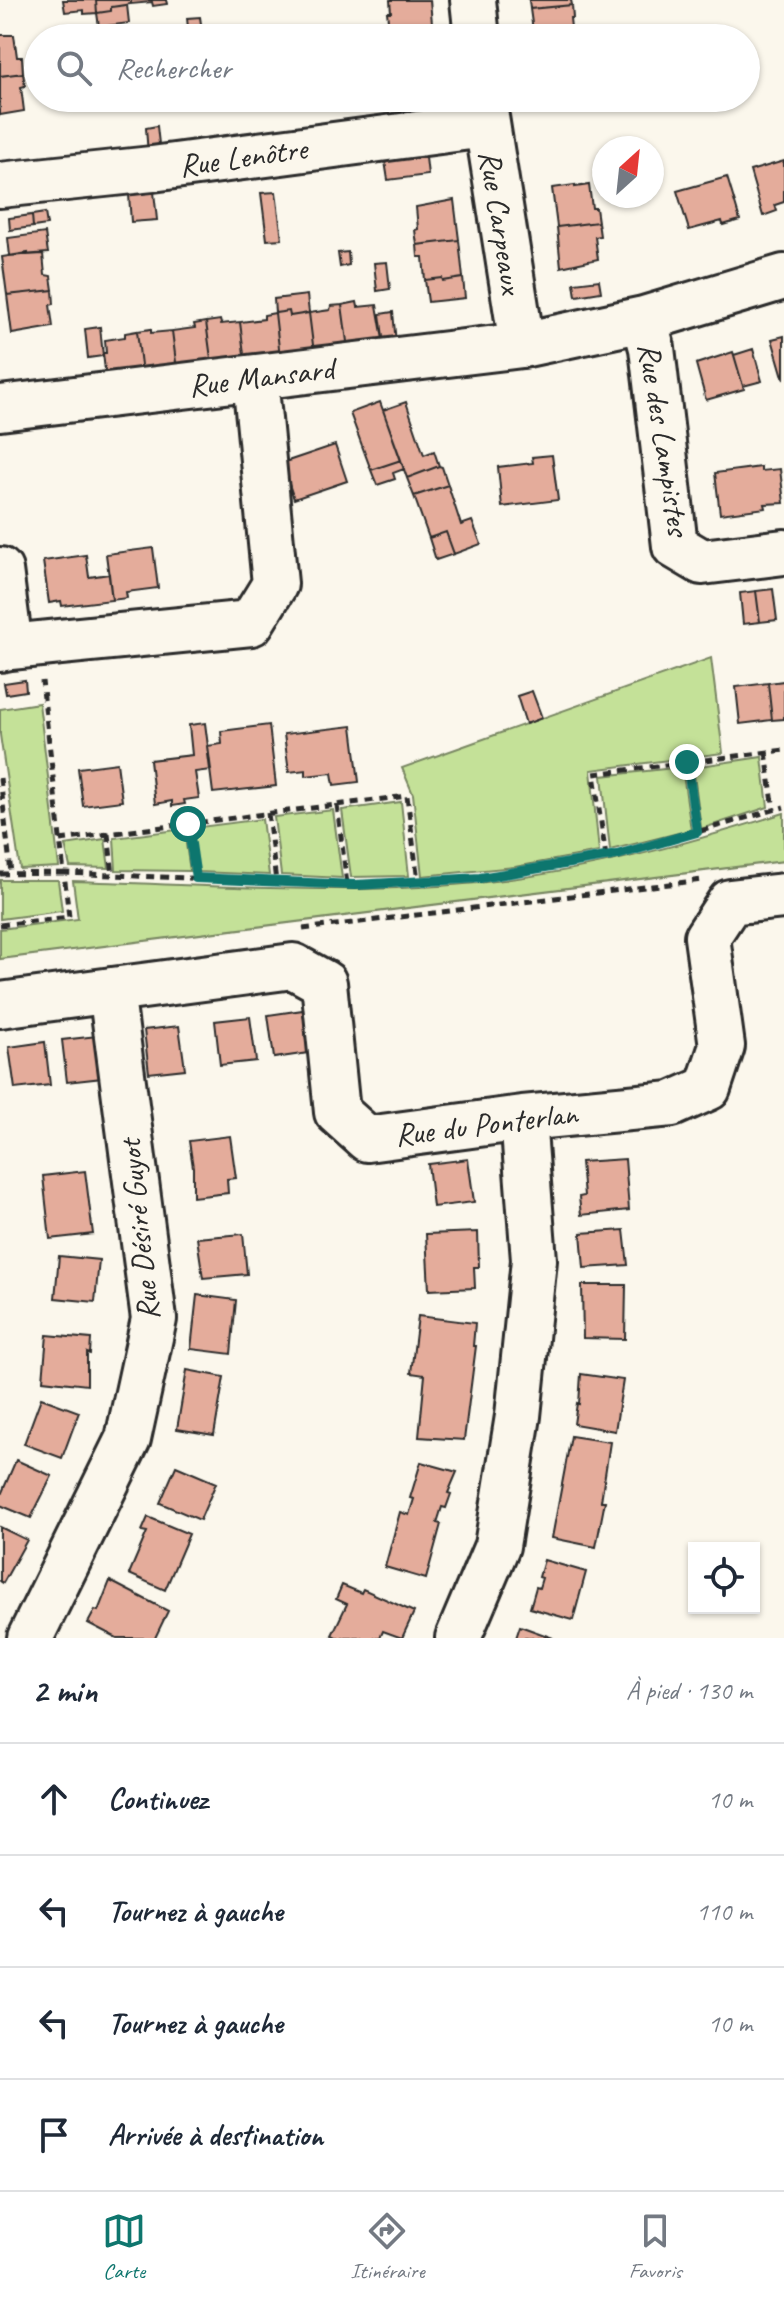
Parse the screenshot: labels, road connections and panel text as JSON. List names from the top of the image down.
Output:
{
  "streets": {
    "street": [
      "Rue Lenôtre",
      "Rue Carpeaux",
      "Rue Mansard",
      "Rue des Lampistes",
      "Rue du Ponterlan",
      "Rue Désiré Guyot"
    ]
  },
  "crossings": [
    ["Rue Lenôtre", "Rue Carpeaux"],
    ["Rue Carpeaux", "Rue Mansard"],
    ["Rue Mansard", "Rue des Lampistes"],
    ["Rue du Ponterlan", "Rue Désiré Guyot"]
  ],
  "north": "top right",
  "page": {
    "search": "Rechercher",
    "heading": ["2 min", "À pied · 130 m"],
    "list": [
      ["Continuez", "10 m"],
      ["Tournez à gauche", "110 m"],
      ["Tournez à gauche", "10 m"],
      "Arrivée à destination"
    ],
    "nav": ["Carte", "Itinéraire", "Favoris"]
  }
}
